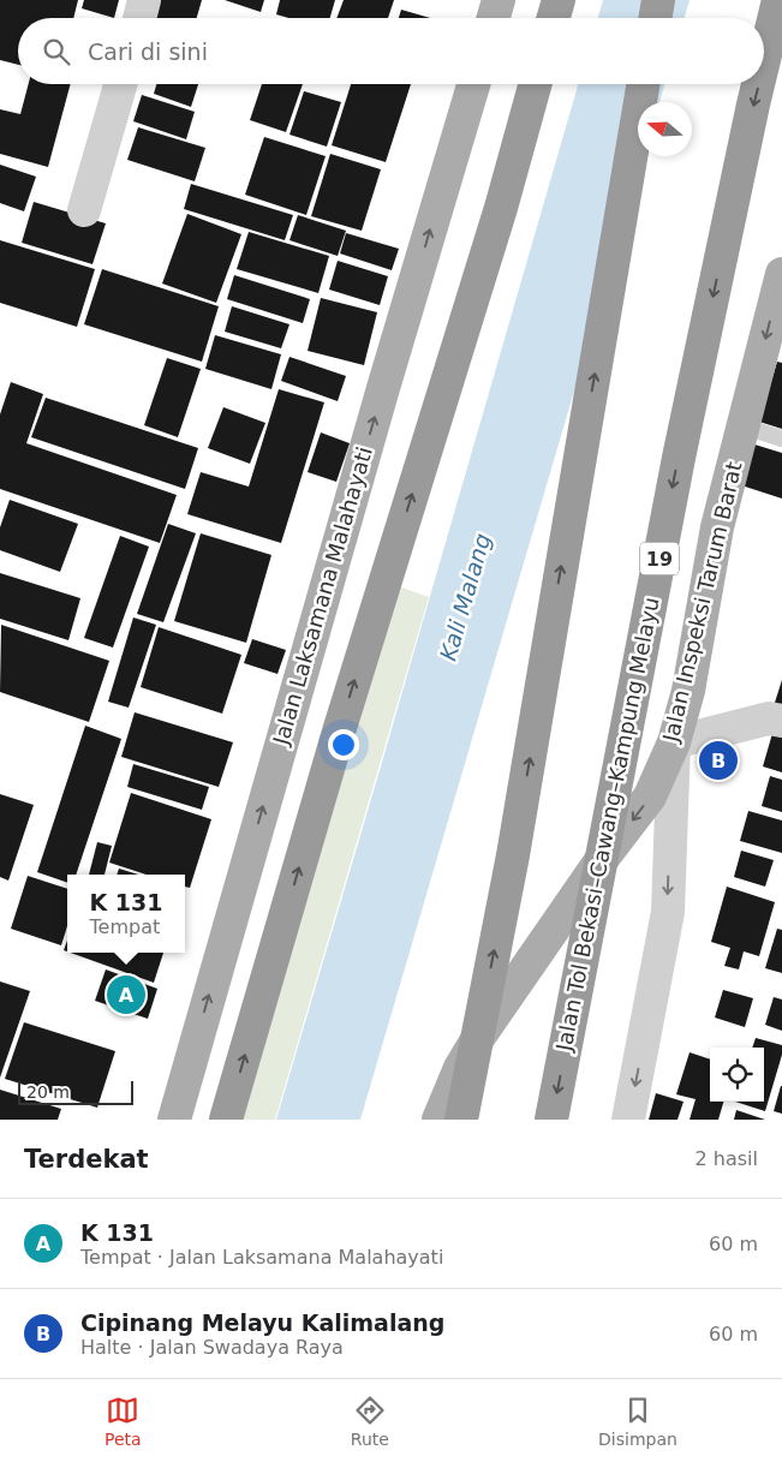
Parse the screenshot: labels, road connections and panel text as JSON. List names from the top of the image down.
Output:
{
  "streets": {
    "highway": ["19", "Jalan Tol Bekasi–Cawang–Kampung Melayu"],
    "main road": ["Jalan Laksamana Malahayati", "Jalan Inspeksi Tarum Barat"]
  },
  "one_way": ["Jalan Laksamana Malahayati", "Jalan Inspeksi Tarum Barat"],
  "water": ["Kali Malang"],
  "scale_bar": "20 m",
  "north": "left",
  "page": {
    "search": "Cari di sini",
    "pins": ["B", "A"],
    "popup": ["K 131", "Tempat"],
    "scale": "20 m",
    "heading": ["Terdekat", "2 hasil"],
    "list": [
      {
        "mark": "A",
        "name": "K 131",
        "note": "Tempat · Jalan Laksamana Malahayati",
        "value": "60 m"
      },
      {
        "mark": "B",
        "name": "Cipinang Melayu Kalimalang",
        "note": "Halte · Jalan Swadaya Raya",
        "value": "60 m"
      }
    ],
    "nav": ["Peta", "Rute", "Disimpan"]
  }
}
